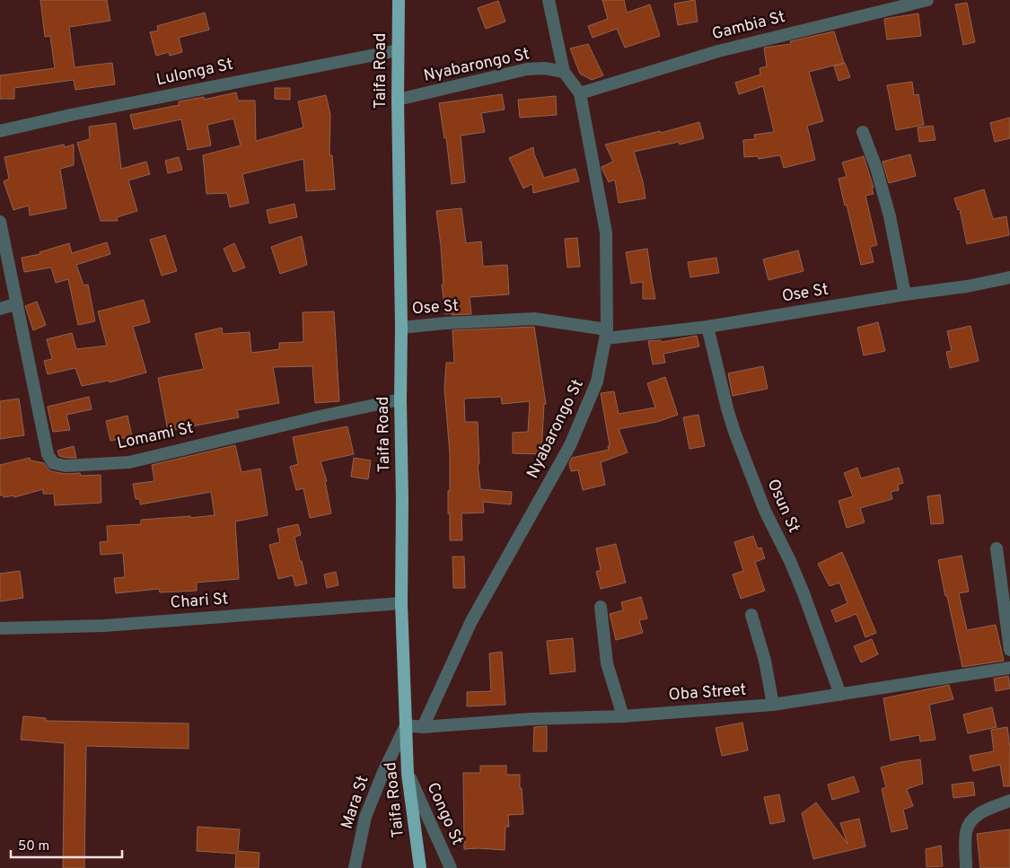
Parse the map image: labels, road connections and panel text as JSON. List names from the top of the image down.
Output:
{
  "streets": {
    "highway": ["Taifa Road"],
    "street": [
      "Gambia St",
      "Nyabarongo St",
      "Lulonga St",
      "Ose St",
      "Lomami St",
      "Osun St",
      "Chari St",
      "Oba Street",
      "Mara St",
      "Congo St"
    ]
  },
  "crossings": [
    ["Gambia St", "Nyabarongo St"],
    ["Nyabarongo St", "Taifa Road"],
    ["Nyabarongo St", "Ose St"],
    ["Nyabarongo St", "Oba Street"],
    ["Taifa Road", "Lulonga St"],
    ["Taifa Road", "Ose St"],
    ["Taifa Road", "Lomami St"],
    ["Taifa Road", "Chari St"],
    ["Taifa Road", "Oba Street"],
    ["Taifa Road", "Mara St"],
    ["Taifa Road", "Congo St"],
    ["Ose St", "Osun St"],
    ["Osun St", "Oba Street"],
    ["Oba Street", "Mara St"]
  ],
  "scale_bar": "50 m"
}
